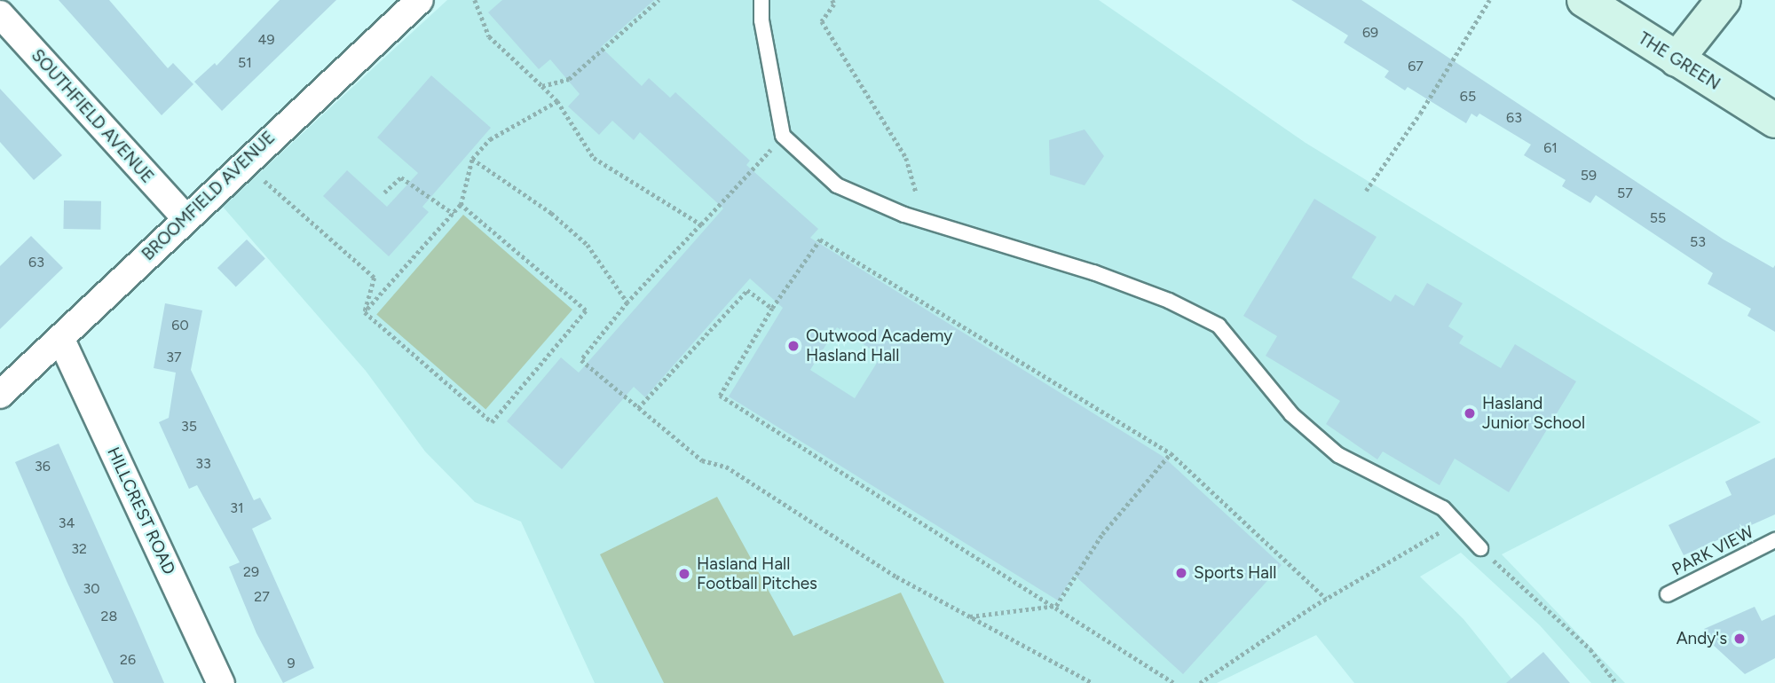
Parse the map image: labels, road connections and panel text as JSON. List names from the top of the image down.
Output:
{
  "streets": {
    "main road": ["THE GREEN"],
    "street": ["SOUTHFIELD AVENUE", "BROOMFIELD AVENUE", "HILLCREST ROAD"],
    "lane": ["PARK VIEW"]
  },
  "crossings": [
    ["SOUTHFIELD AVENUE", "BROOMFIELD AVENUE"],
    ["BROOMFIELD AVENUE", "HILLCREST ROAD"]
  ],
  "places": [
    "Outwood Academy Hasland Hall",
    "Hasland Junior School",
    "Sports Hall",
    "Hasland Hall Football Pitches",
    "Andy's"
  ],
  "house_numbers": [
    "69",
    "49",
    "51",
    "67",
    "65",
    "63",
    "61",
    "59",
    "57",
    "55",
    "53",
    "63",
    "60",
    "37",
    "35",
    "33",
    "36",
    "31",
    "34",
    "32",
    "29",
    "30",
    "27",
    "28",
    "26",
    "9"
  ]
}
